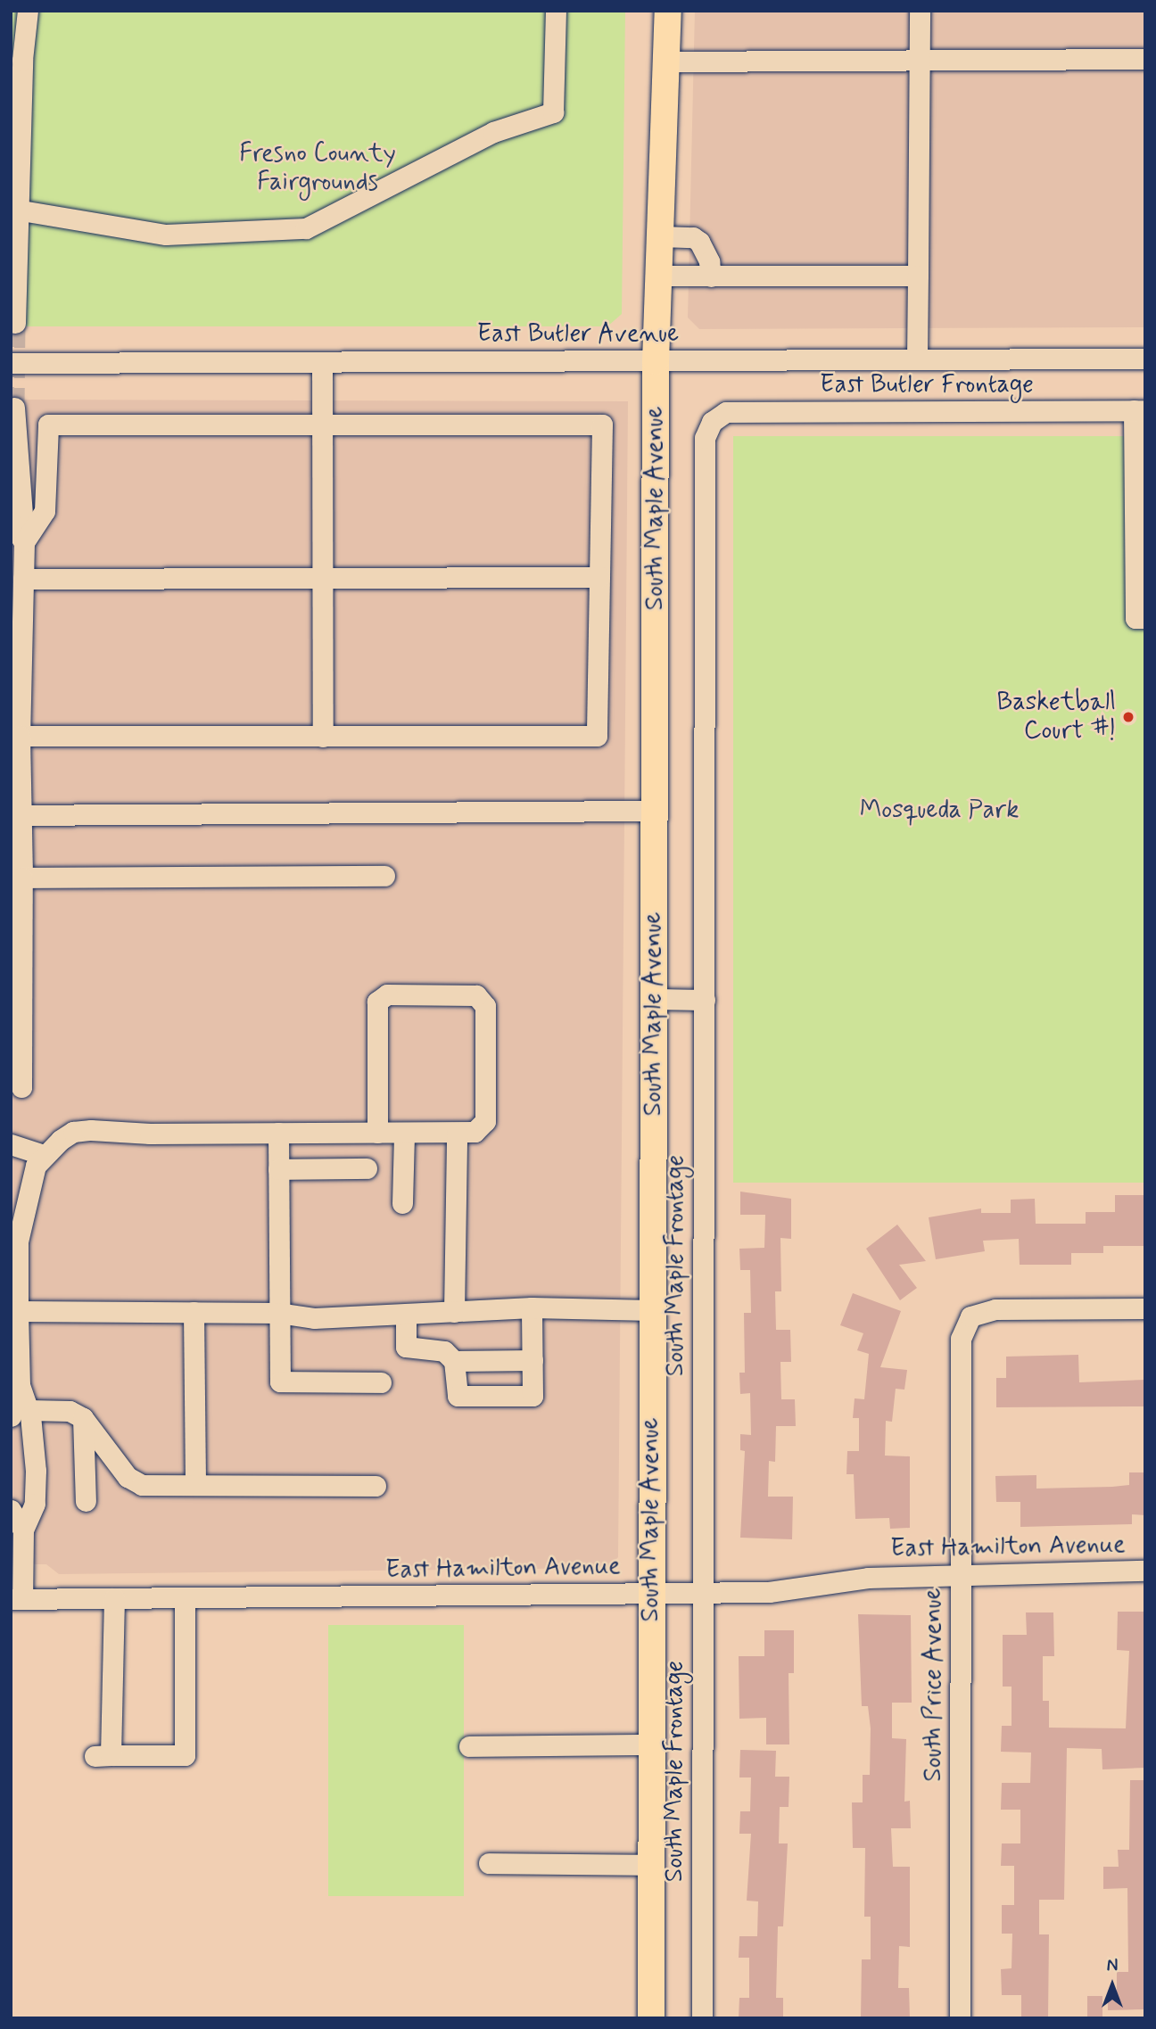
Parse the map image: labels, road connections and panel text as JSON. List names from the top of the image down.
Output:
{
  "streets": {
    "main road": ["South Maple Avenue"],
    "street": [
      "East Butler Avenue",
      "East Butler Frontage",
      "South Maple Frontage",
      "East Hamilton Avenue",
      "South Price Avenue"
    ]
  },
  "crossings": [
    ["East Butler Avenue", "South Maple Avenue"],
    ["East Butler Frontage", "South Maple Frontage"],
    ["South Maple Avenue", "East Hamilton Avenue"],
    ["South Maple Frontage", "East Hamilton Avenue"],
    ["East Hamilton Avenue", "South Price Avenue"]
  ],
  "parks": ["Fresno County Fairgrounds", "Mosqueda Park"],
  "places": ["Basketball Court #!"],
  "north": "top"
}
